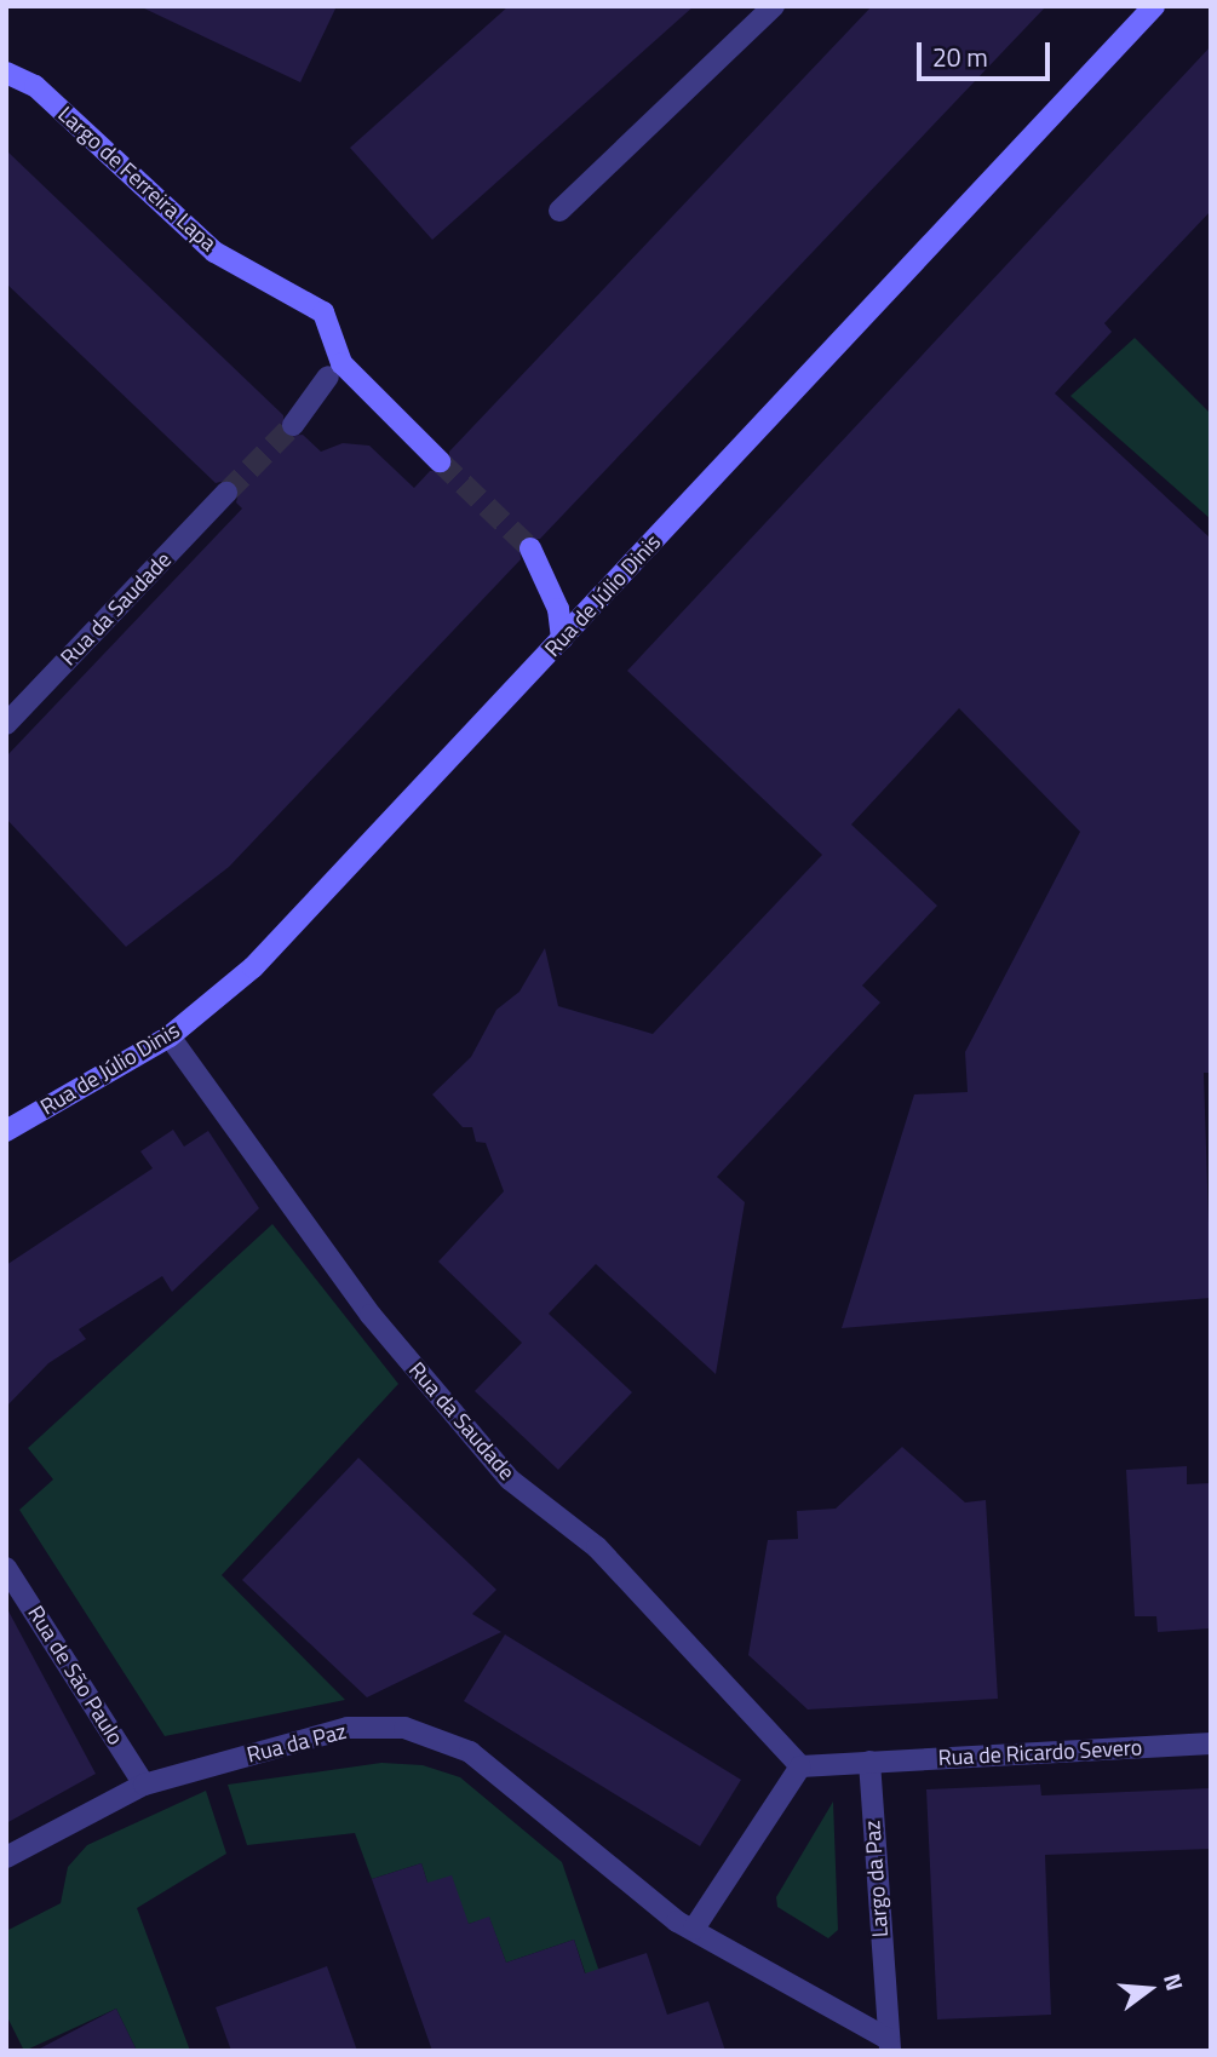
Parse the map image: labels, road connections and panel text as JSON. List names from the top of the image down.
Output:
{
  "streets": {
    "main road": ["Largo de Ferreira Lapa", "Rua de Júlio Dinis"],
    "street": [
      "Rua da Saudade",
      "Rua de São Paulo",
      "Rua da Paz",
      "Rua de Ricardo Severo",
      "Largo da Paz"
    ]
  },
  "crossings": [
    ["Rua de Júlio Dinis", "Rua da Saudade"],
    ["Rua de São Paulo", "Rua da Paz"],
    ["Rua da Paz", "Largo da Paz"],
    ["Rua de Ricardo Severo", "Largo da Paz"]
  ],
  "scale_bar": "20 m",
  "north": "right"
}
